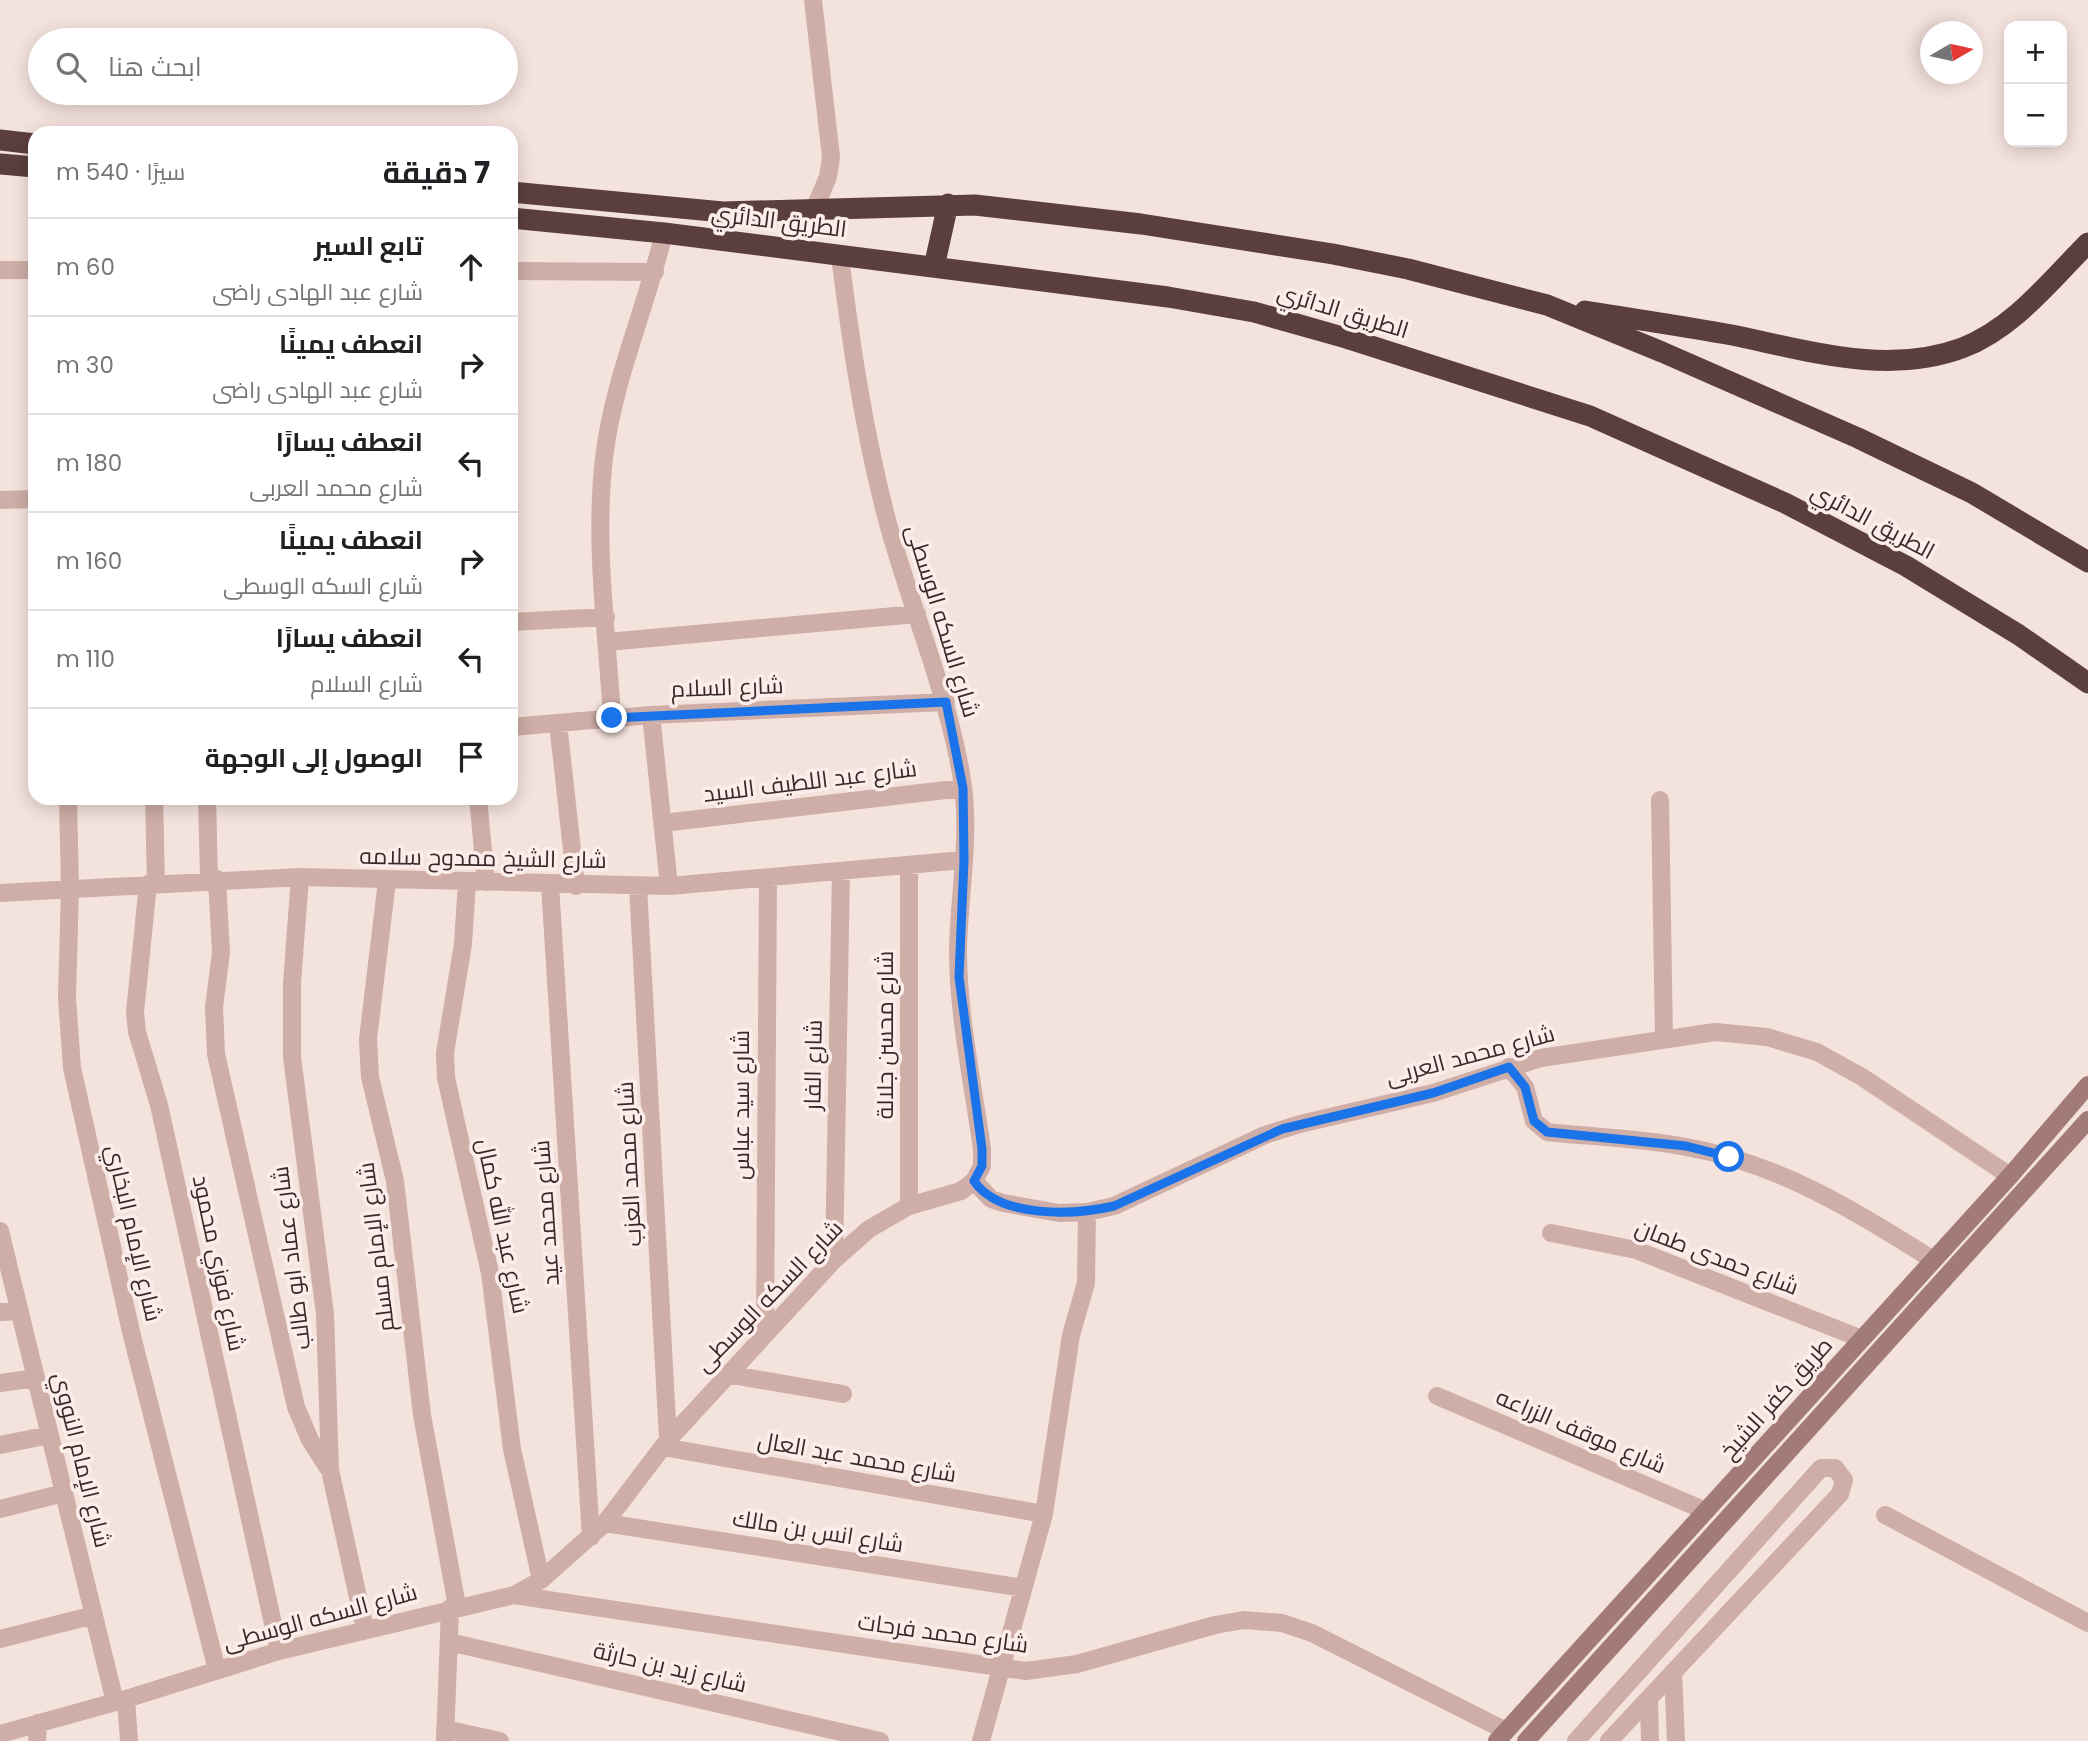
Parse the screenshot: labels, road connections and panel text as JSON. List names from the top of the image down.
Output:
{
  "streets": {
    "highway": ["الطريق الدائري"],
    "street": [
      "شارع السكه الوسطى",
      "شارع السلام",
      "شارع عبد اللطيف السيد",
      "شارع الشيخ ممدوح سلامه",
      "شارع محسن جلالة",
      "شارع محمد العربى",
      "شارع الفار",
      "شارع سيد عباس",
      "شارع محمد العزب",
      "شارع محمد عيد",
      "شارع عبد الله كمال",
      "شارع الإمام البخاري",
      "شارع الإمام مسلم",
      "شارع حمدى طمان",
      "شارع عماد ابو طالب",
      "شارع فوزي محمود",
      "طريق كفر الشيخ",
      "شارع موقف الزراعه",
      "شارع محمد عبد العال",
      "شارع الإمام النووي",
      "شارع انس بن مالك",
      "شارع محمد فرحات",
      "شارع زيد بن حارثة"
    ]
  },
  "crossings": [
    ["الطريق الدائري", "شارع السكه الوسطى"],
    ["شارع السكه الوسطى", "شارع السلام"],
    ["شارع السكه الوسطى", "شارع عبد اللطيف السيد"],
    ["شارع السكه الوسطى", "شارع الشيخ ممدوح سلامه"],
    ["شارع السكه الوسطى", "شارع محسن جلالة"],
    ["شارع السكه الوسطى", "شارع محمد العربى"],
    ["شارع السكه الوسطى", "شارع الفار"],
    ["شارع السكه الوسطى", "شارع سيد عباس"],
    ["شارع السكه الوسطى", "شارع محمد العزب"],
    ["شارع السكه الوسطى", "شارع محمد عيد"],
    ["شارع السكه الوسطى", "شارع عبد الله كمال"],
    ["شارع السكه الوسطى", "شارع الإمام البخاري"],
    ["شارع السكه الوسطى", "شارع الإمام مسلم"],
    ["شارع السكه الوسطى", "شارع عماد ابو طالب"],
    ["شارع السكه الوسطى", "شارع فوزي محمود"],
    ["شارع السكه الوسطى", "شارع محمد عبد العال"],
    ["شارع السكه الوسطى", "شارع الإمام النووي"],
    ["شارع السكه الوسطى", "شارع انس بن مالك"],
    ["شارع السكه الوسطى", "شارع محمد فرحات"],
    ["شارع الشيخ ممدوح سلامه", "شارع محسن جلالة"],
    ["شارع الشيخ ممدوح سلامه", "شارع الفار"],
    ["شارع الشيخ ممدوح سلامه", "شارع سيد عباس"],
    ["شارع الشيخ ممدوح سلامه", "شارع محمد العزب"],
    ["شارع الشيخ ممدوح سلامه", "شارع محمد عيد"],
    ["شارع الشيخ ممدوح سلامه", "شارع عبد الله كمال"],
    ["شارع الشيخ ممدوح سلامه", "شارع الإمام البخاري"],
    ["شارع الشيخ ممدوح سلامه", "شارع الإمام مسلم"],
    ["شارع الشيخ ممدوح سلامه", "شارع عماد ابو طالب"],
    ["شارع الشيخ ممدوح سلامه", "شارع فوزي محمود"],
    ["شارع محمد العربى", "طريق كفر الشيخ"],
    ["شارع محمد العزب", "شارع محمد عبد العال"],
    ["شارع الإمام مسلم", "شارع زيد بن حارثة"],
    ["شارع حمدى طمان", "طريق كفر الشيخ"],
    ["طريق كفر الشيخ", "شارع موقف الزراعه"],
    ["طريق كفر الشيخ", "شارع محمد فرحات"]
  ],
  "north": "right",
  "page": {
    "map_buttons": ["+", "−"],
    "search": "ابحث هنا",
    "heading": ["7 دقيقة", "سيرًا · 540 m"],
    "list": [
      ["تابع السير", "شارع عبد الهادى راضى", "60 m"],
      ["انعطف يمينًا", "شارع عبد الهادى راضى", "30 m"],
      ["انعطف يسارًا", "شارع محمد العربى", "180 m"],
      ["انعطف يمينًا", "شارع السكه الوسطى", "160 m"],
      ["انعطف يسارًا", "شارع السلام", "110 m"],
      "الوصول إلى الوجهة"
    ]
  }
}
